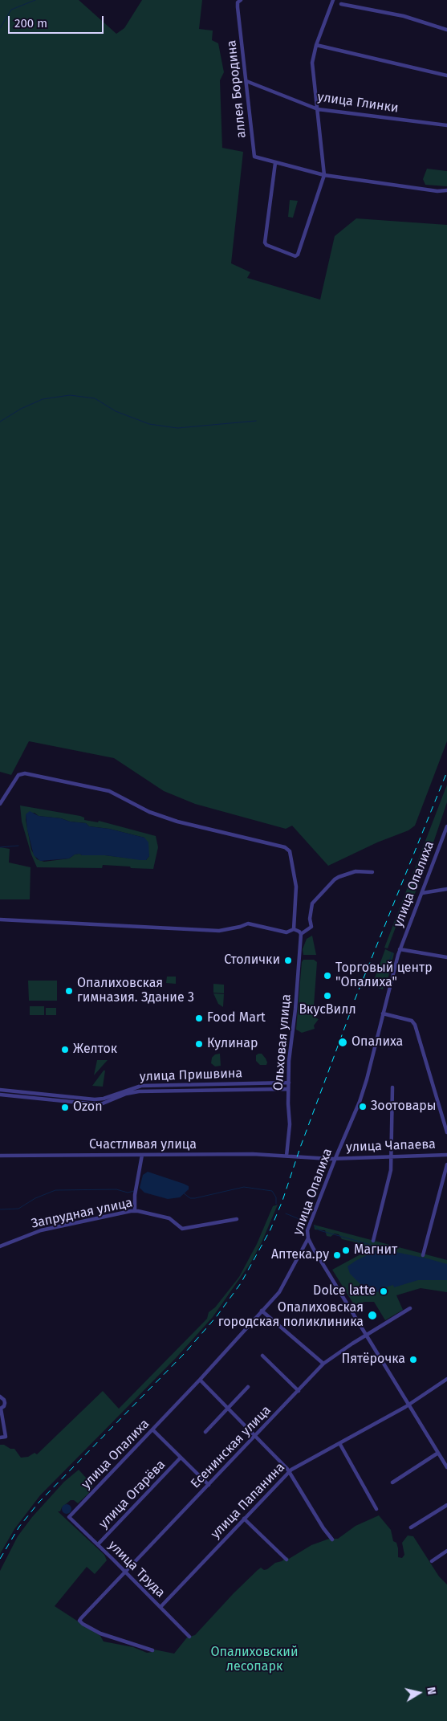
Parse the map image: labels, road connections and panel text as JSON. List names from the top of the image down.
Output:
{
  "streets": {
    "street": [
      "аллея Бородина",
      "улица Глинки",
      "улица Опалиха",
      "Ольховая улица",
      "улица Пришвина",
      "Счастливая улица",
      "улица Чапаева",
      "Запрудная улица",
      "Есенинская улица",
      "улица Огарёва",
      "улица Папанина",
      "улица Труда"
    ]
  },
  "crossings": [
    ["аллея Бородина", "улица Глинки"],
    ["улица Опалиха", "Счастливая улица"],
    ["улица Опалиха", "улица Чапаева"],
    ["улица Опалиха", "улица Труда"],
    ["Ольховая улица", "улица Пришвина"],
    ["Ольховая улица", "Счастливая улица"],
    ["Счастливая улица", "улица Чапаева"],
    ["Есенинская улица", "улица Труда"],
    ["улица Огарёва", "улица Труда"],
    ["улица Папанина", "улица Труда"]
  ],
  "parks": ["Опалиховский лесопарк"],
  "places": [
    "Столички",
    "Торговый центр \"Опалиха\"",
    "Опалиховская гимназия. Здание 3",
    "ВкусВилл",
    "Food Mart",
    "Опалиха",
    "Кулинар",
    "Желток",
    "Зоотовары",
    "Ozon",
    "Магнит",
    "Аптека.ру",
    "Dolce latte",
    "Опалиховская городская поликлиника",
    "Пятёрочка"
  ],
  "scale_bar": "200 m",
  "north": "right"
}
